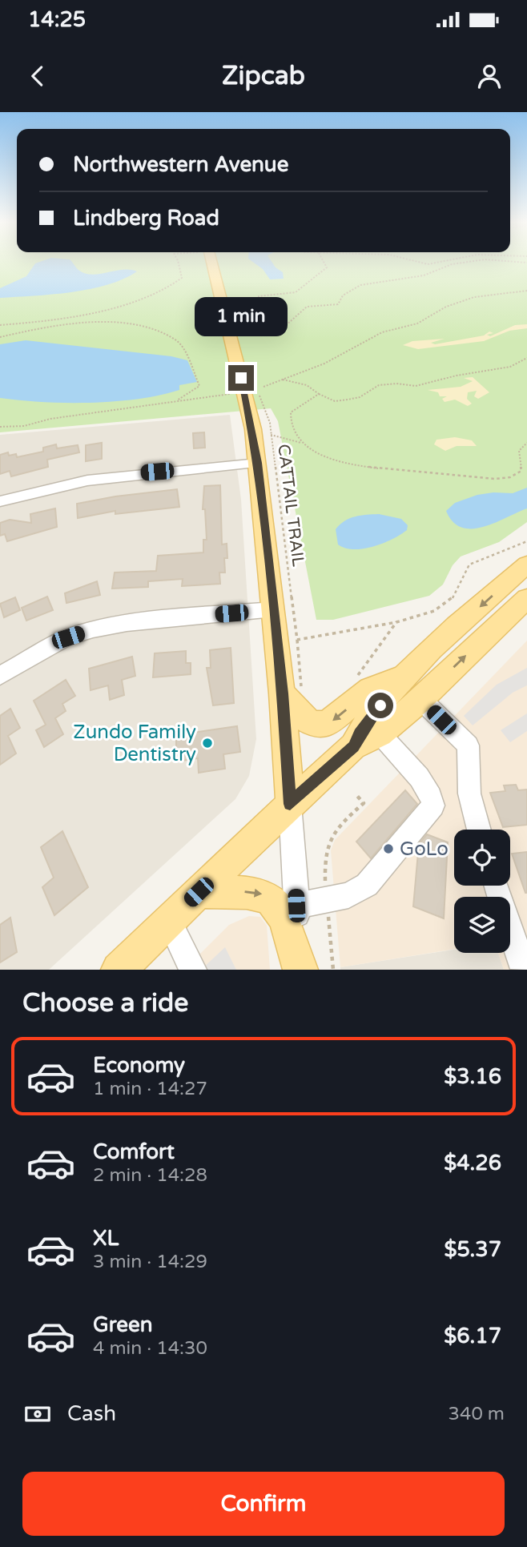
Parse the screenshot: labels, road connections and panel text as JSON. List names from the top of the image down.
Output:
{
  "streets": {
    "path": ["CATTAIL TRAIL"]
  },
  "places": ["Zundo Family Dentistry", "GoLo"],
  "page": {
    "status": "14:25",
    "header": "Zipcab",
    "banner": ["Northwestern Avenue", "Lindberg Road"],
    "bubble": "1 min",
    "heading": "Choose a ride",
    "list": [
      {
        "name": "Economy",
        "note": "1 min · 14:27",
        "value": "$3.16"
      },
      {
        "name": "Comfort",
        "note": "2 min · 14:28",
        "value": "$4.26"
      },
      {
        "name": "XL",
        "note": "3 min · 14:29",
        "value": "$5.37"
      },
      {
        "name": "Green",
        "note": "4 min · 14:30",
        "value": "$6.17"
      }
    ],
    "pay": ["Cash", "340 m"],
    "buttons": "Confirm"
  }
}
